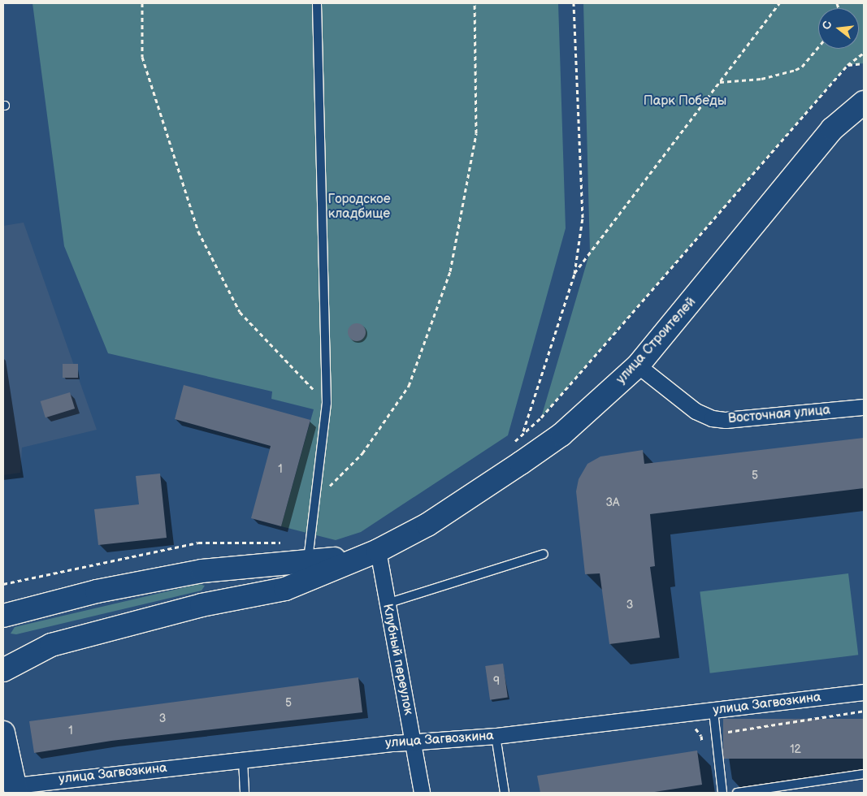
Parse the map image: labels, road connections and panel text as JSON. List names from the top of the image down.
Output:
{
  "streets": {
    "main road": ["улица Строителей"],
    "street": ["Восточная улица", "Клубный переулок", "улица Загвозкина"]
  },
  "crossings": [
    ["улица Строителей", "Восточная улица"],
    ["улица Строителей", "Клубный переулок"],
    ["Клубный переулок", "улица Загвозкина"]
  ],
  "parks": ["Парк Победы", "Городское кладбище"],
  "house_numbers": [
    "1",
    "5",
    "3А",
    "3",
    "9",
    "5",
    "3",
    "1",
    "12"
  ],
  "north": "left"
}
